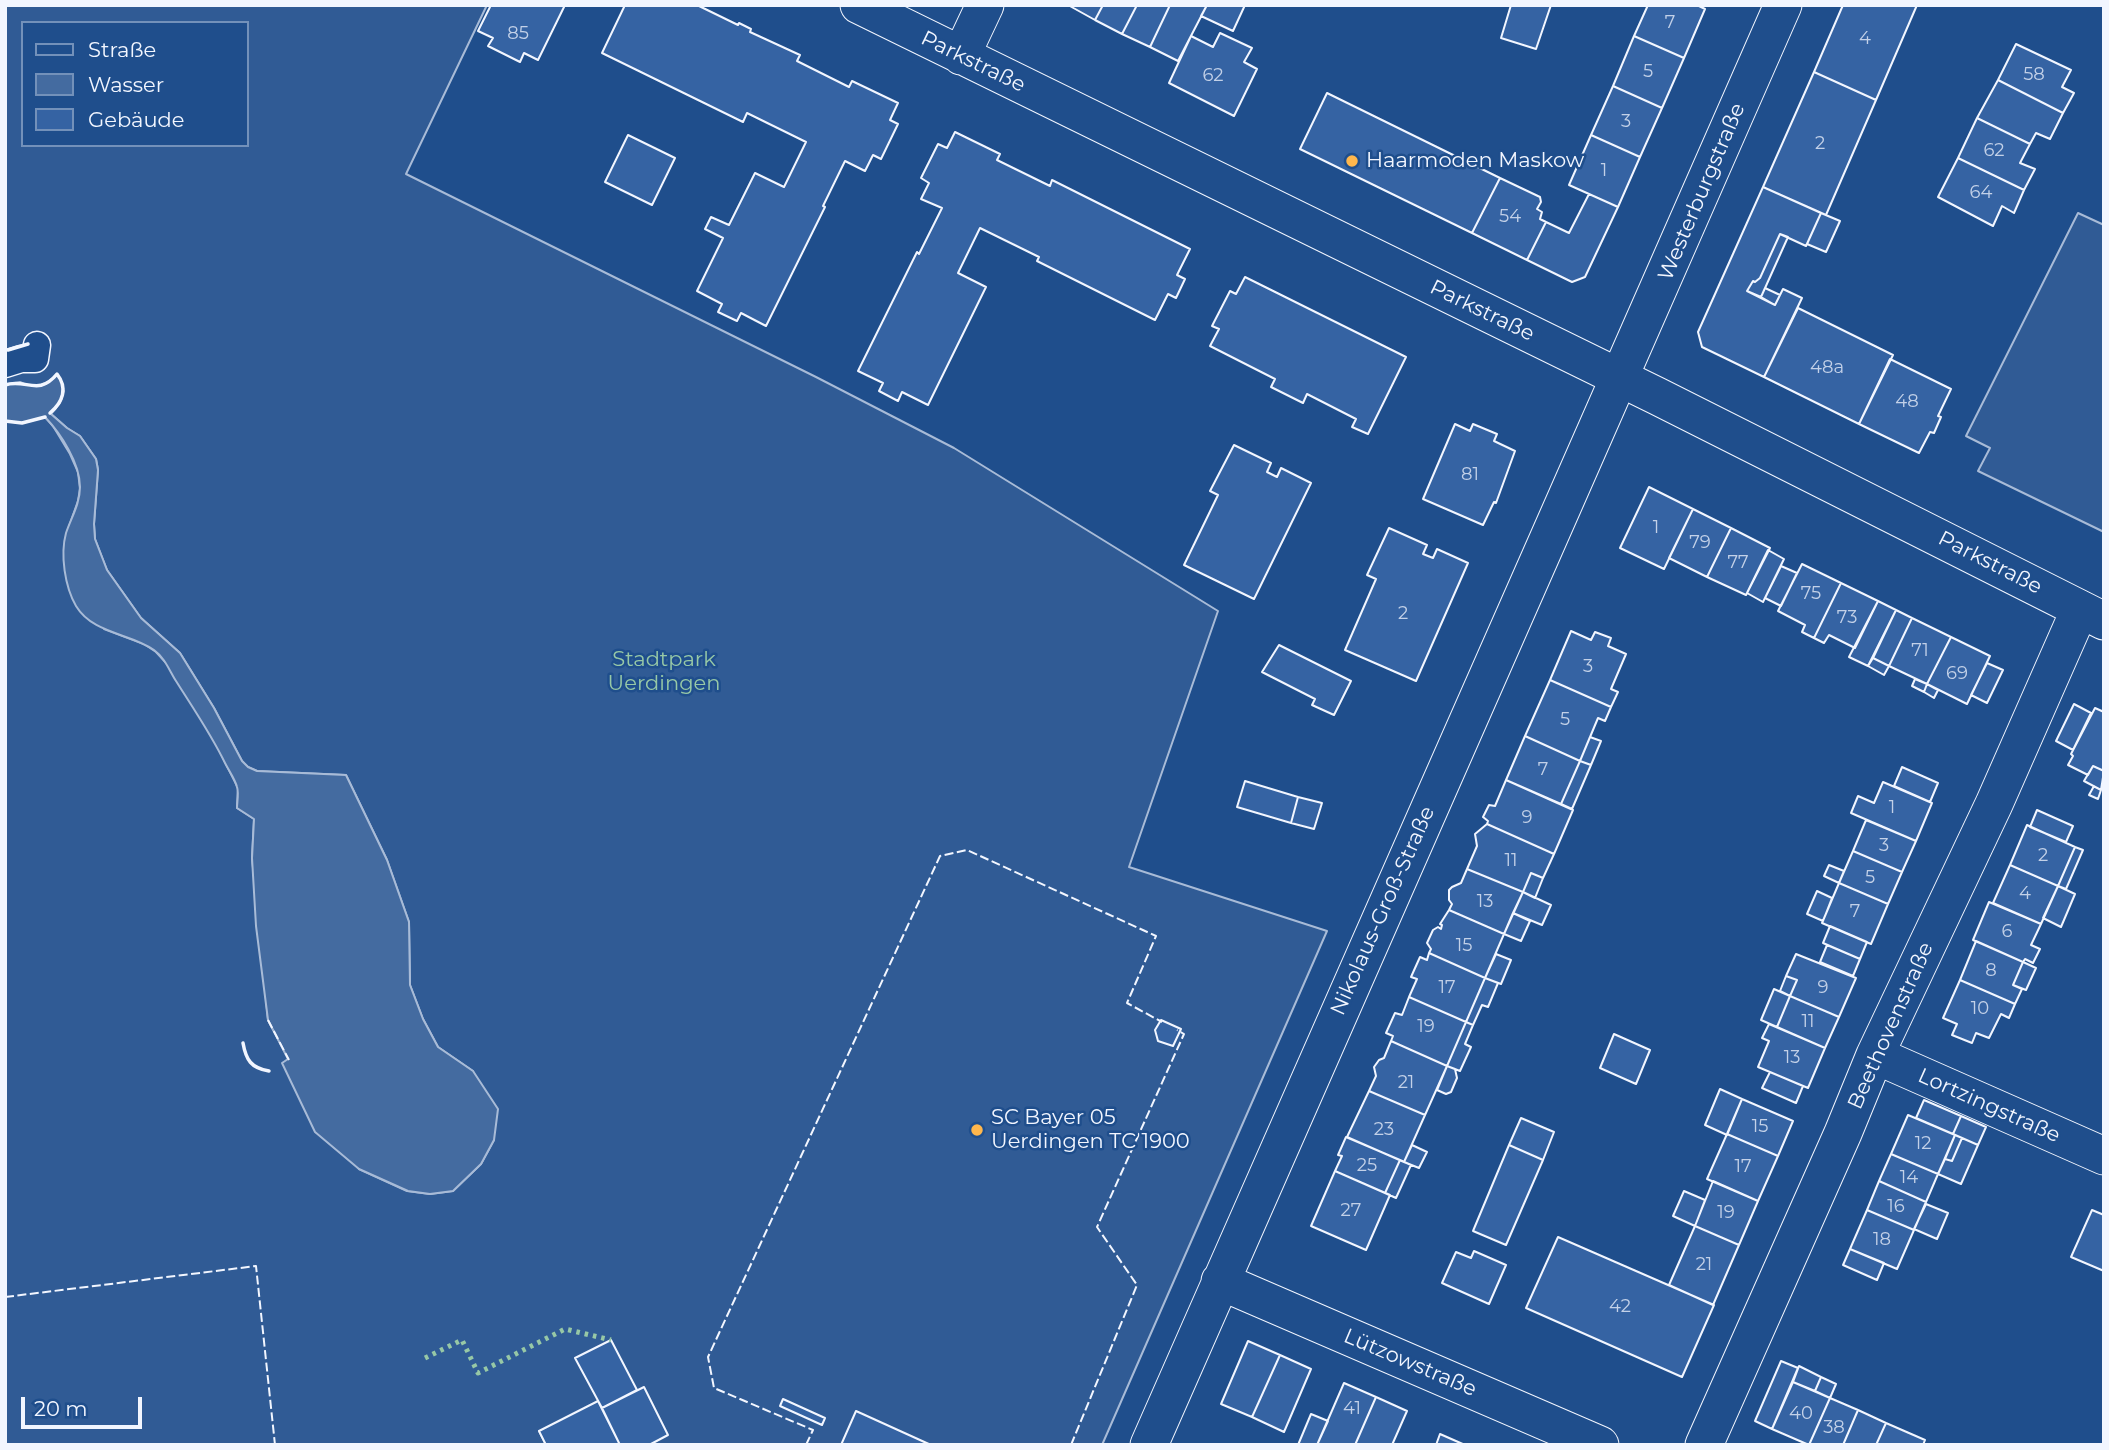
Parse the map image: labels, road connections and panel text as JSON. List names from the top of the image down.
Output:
{
  "streets": {
    "street": [
      "Parkstraße",
      "Westerburgstraße",
      "Nikolaus-Groß-Straße",
      "Beethovenstraße",
      "Lortzingstraße",
      "Lützowstraße"
    ]
  },
  "crossings": [
    ["Parkstraße", "Westerburgstraße"],
    ["Parkstraße", "Nikolaus-Groß-Straße"],
    ["Parkstraße", "Beethovenstraße"],
    ["Westerburgstraße", "Nikolaus-Groß-Straße"],
    ["Nikolaus-Groß-Straße", "Lützowstraße"],
    ["Beethovenstraße", "Lortzingstraße"]
  ],
  "parks": ["Stadtpark Uerdingen"],
  "places": ["Haarmoden Maskow", "SC Bayer 05 Uerdingen TC 1900"],
  "house_numbers": [
    "7",
    "85",
    "4",
    "5",
    "58",
    "62",
    "3",
    "2",
    "62",
    "1",
    "64",
    "54",
    "48a",
    "48",
    "81",
    "1",
    "79",
    "77",
    "75",
    "2",
    "73",
    "71",
    "3",
    "69",
    "5",
    "7",
    "1",
    "9",
    "3",
    "2",
    "11",
    "5",
    "4",
    "13",
    "7",
    "6",
    "15",
    "8",
    "17",
    "9",
    "10",
    "11",
    "19",
    "13",
    "21",
    "15",
    "23",
    "12",
    "25",
    "17",
    "14",
    "16",
    "27",
    "19",
    "18",
    "21",
    "42",
    "41",
    "40",
    "38"
  ],
  "legend": ["Straße", "Wasser", "Gebäude"],
  "scale_bar": "20 m"
}
